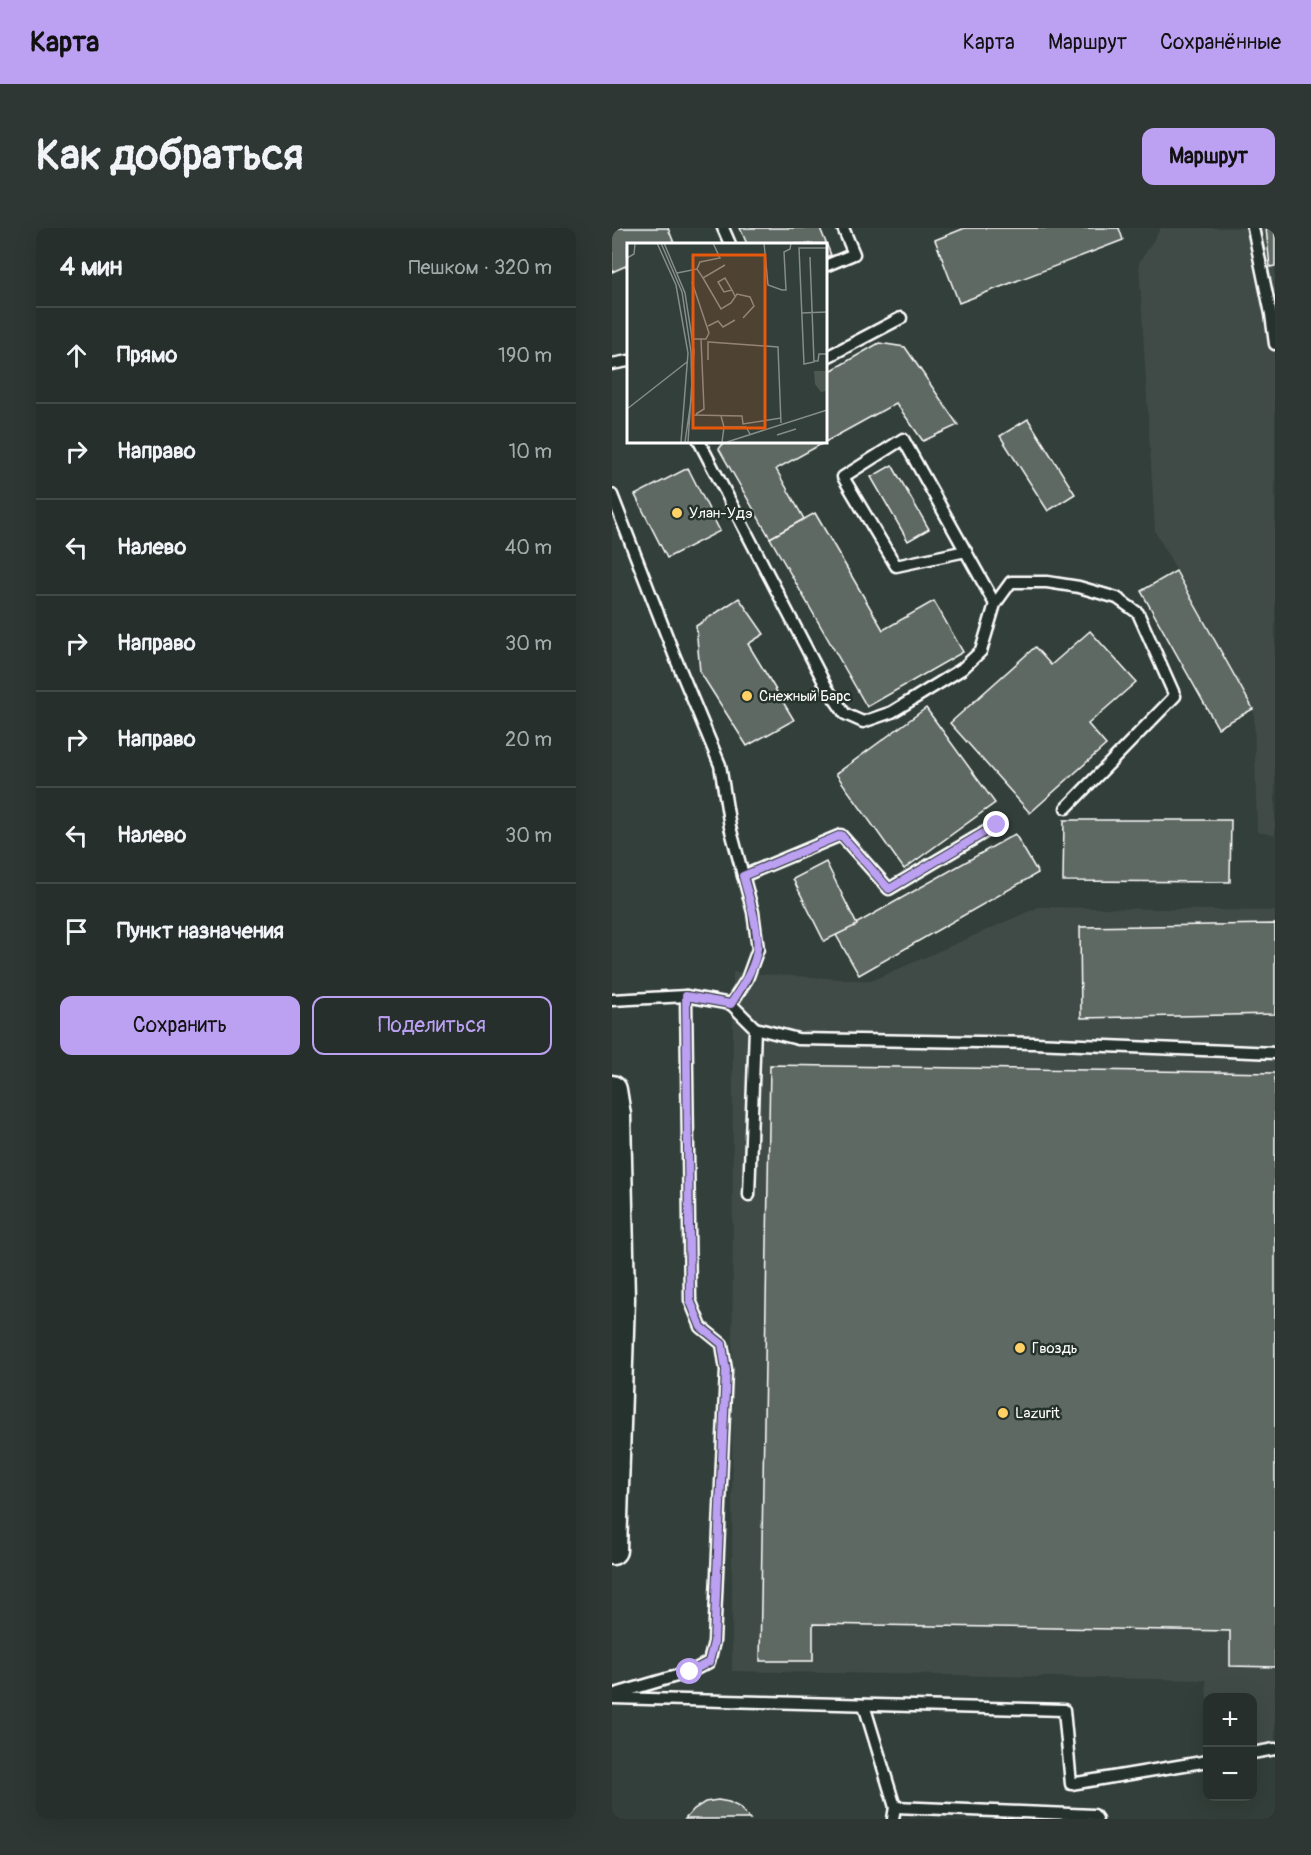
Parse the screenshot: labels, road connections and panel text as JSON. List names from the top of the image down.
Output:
{
  "places": [
    "Улан-Удэ",
    "Снежный Барс",
    "Гвоздь",
    "Lazurit"
  ],
  "page": {
    "header": "Карта",
    "nav": ["Карта", "Маршрут", "Сохранённые"],
    "buttons": [
      "Маршрут",
      ["Сохранить", "Поделиться"]
    ],
    "title": "Как добраться",
    "heading": ["4 мин", "Пешком · 320 m"],
    "list": [
      ["Прямо", "190 m"],
      ["Направо", "10 m"],
      ["Налево", "40 m"],
      ["Направо", "30 m"],
      ["Направо", "20 m"],
      ["Налево", "30 m"],
      "Пункт назначения"
    ],
    "map_buttons": ["+", "−"]
  }
}
